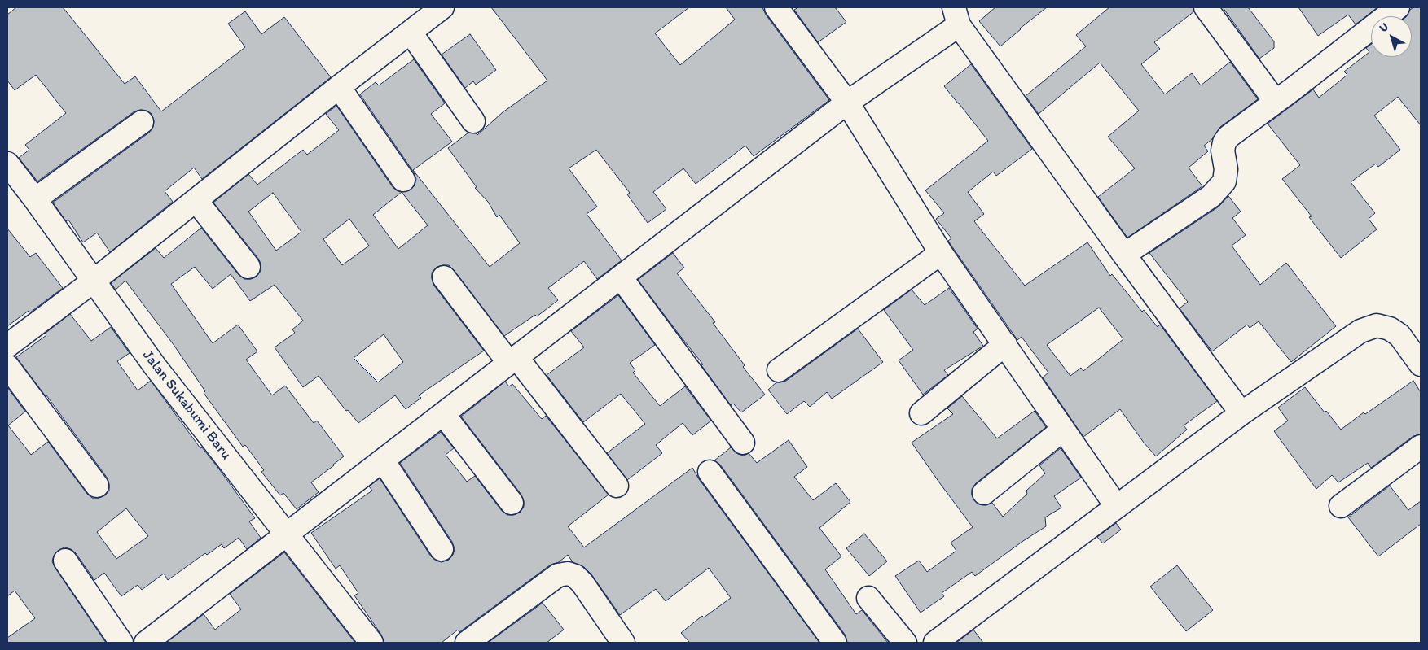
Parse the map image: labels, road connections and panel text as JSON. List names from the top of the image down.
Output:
{
  "streets": {
    "street": ["Jalan Sukabumi Baru"]
  },
  "north": "top left"
}
